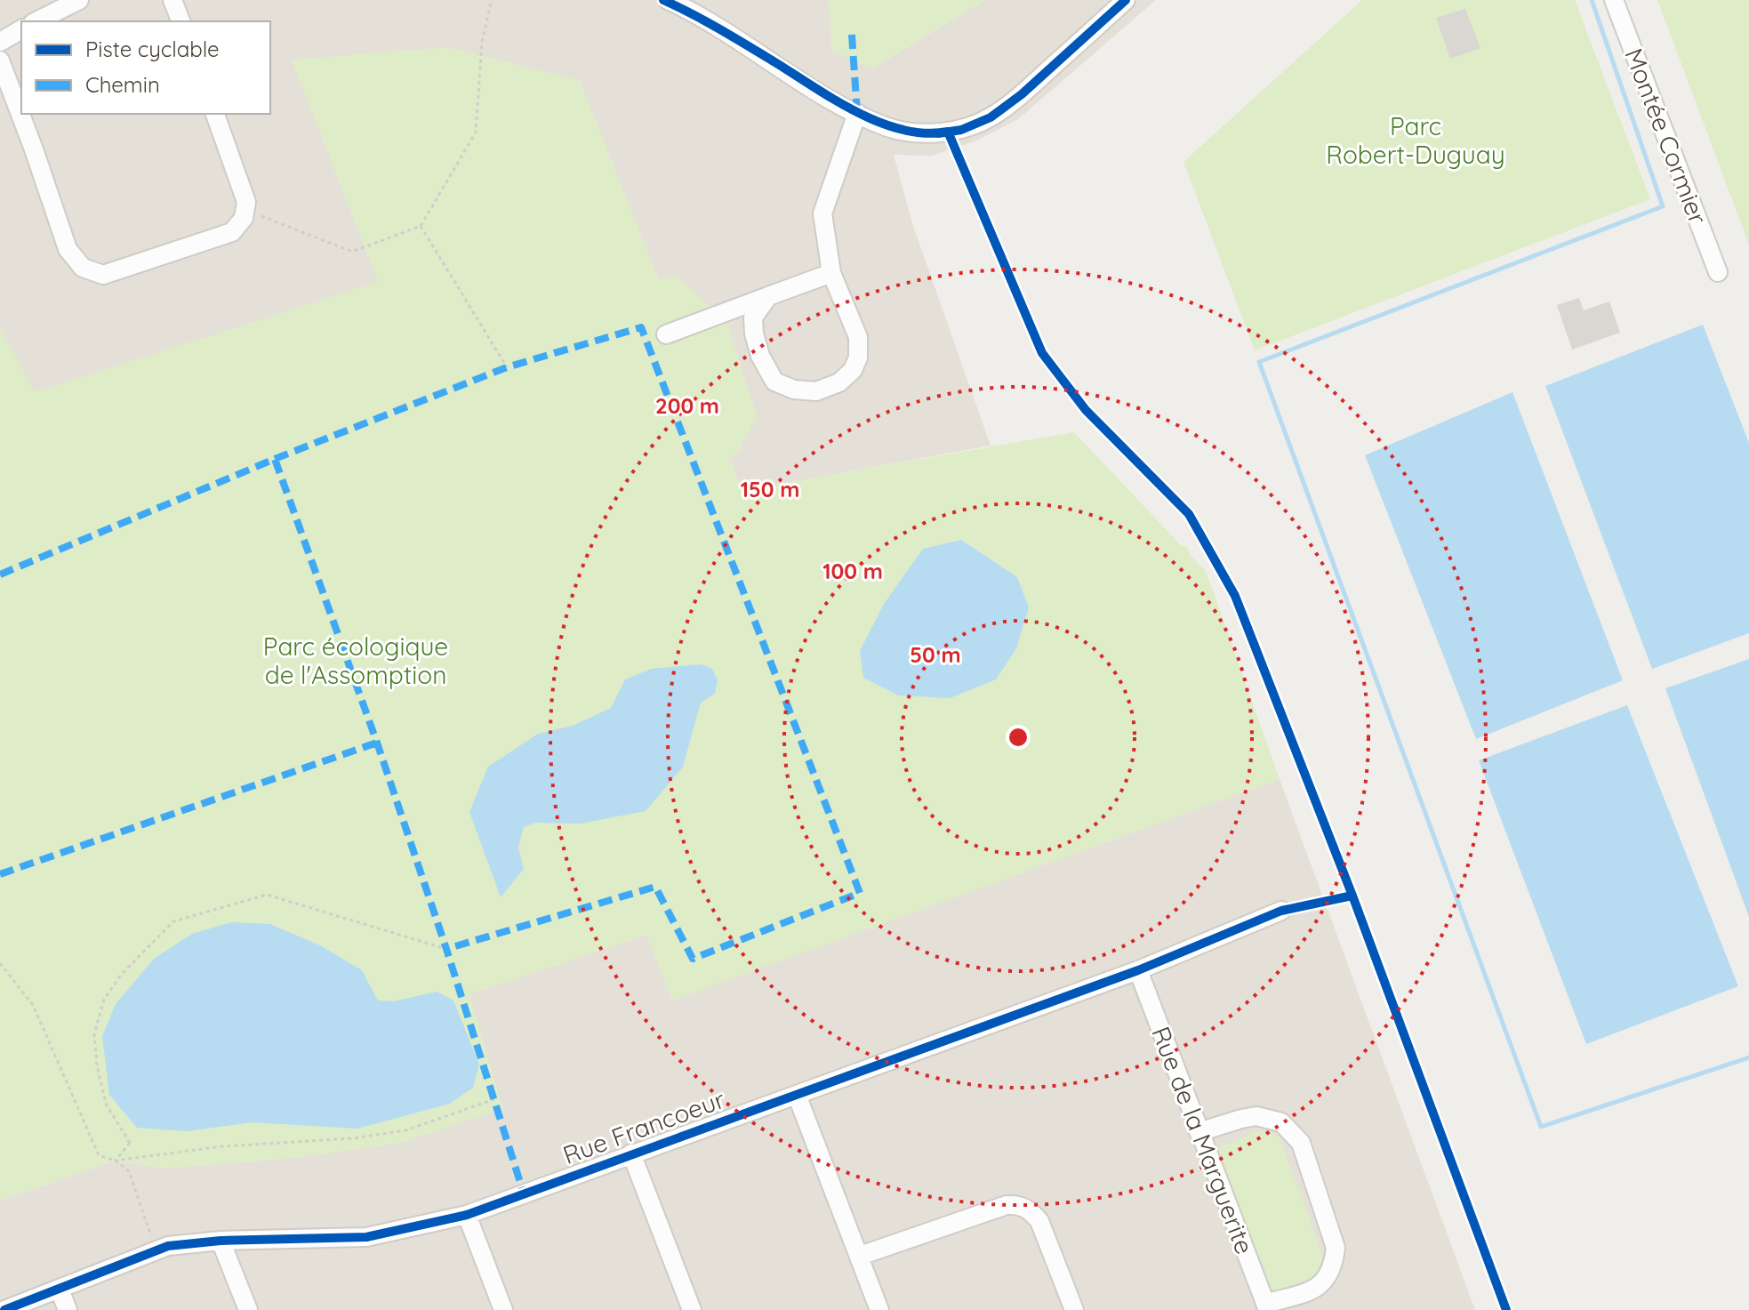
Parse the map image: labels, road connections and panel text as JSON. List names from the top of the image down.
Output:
{
  "streets": {
    "street": ["Montée Cormier", "Rue Francoeur", "Rue de la Marguerite"]
  },
  "crossings": [
    ["Rue Francoeur", "Rue de la Marguerite"]
  ],
  "parks": ["Parc Robert-Duguay", "Parc écologique de l'Assomption"],
  "legend": ["Piste cyclable", "Chemin"],
  "rings": [
    "200 m",
    "150 m",
    "100 m",
    "50 m"
  ]
}
